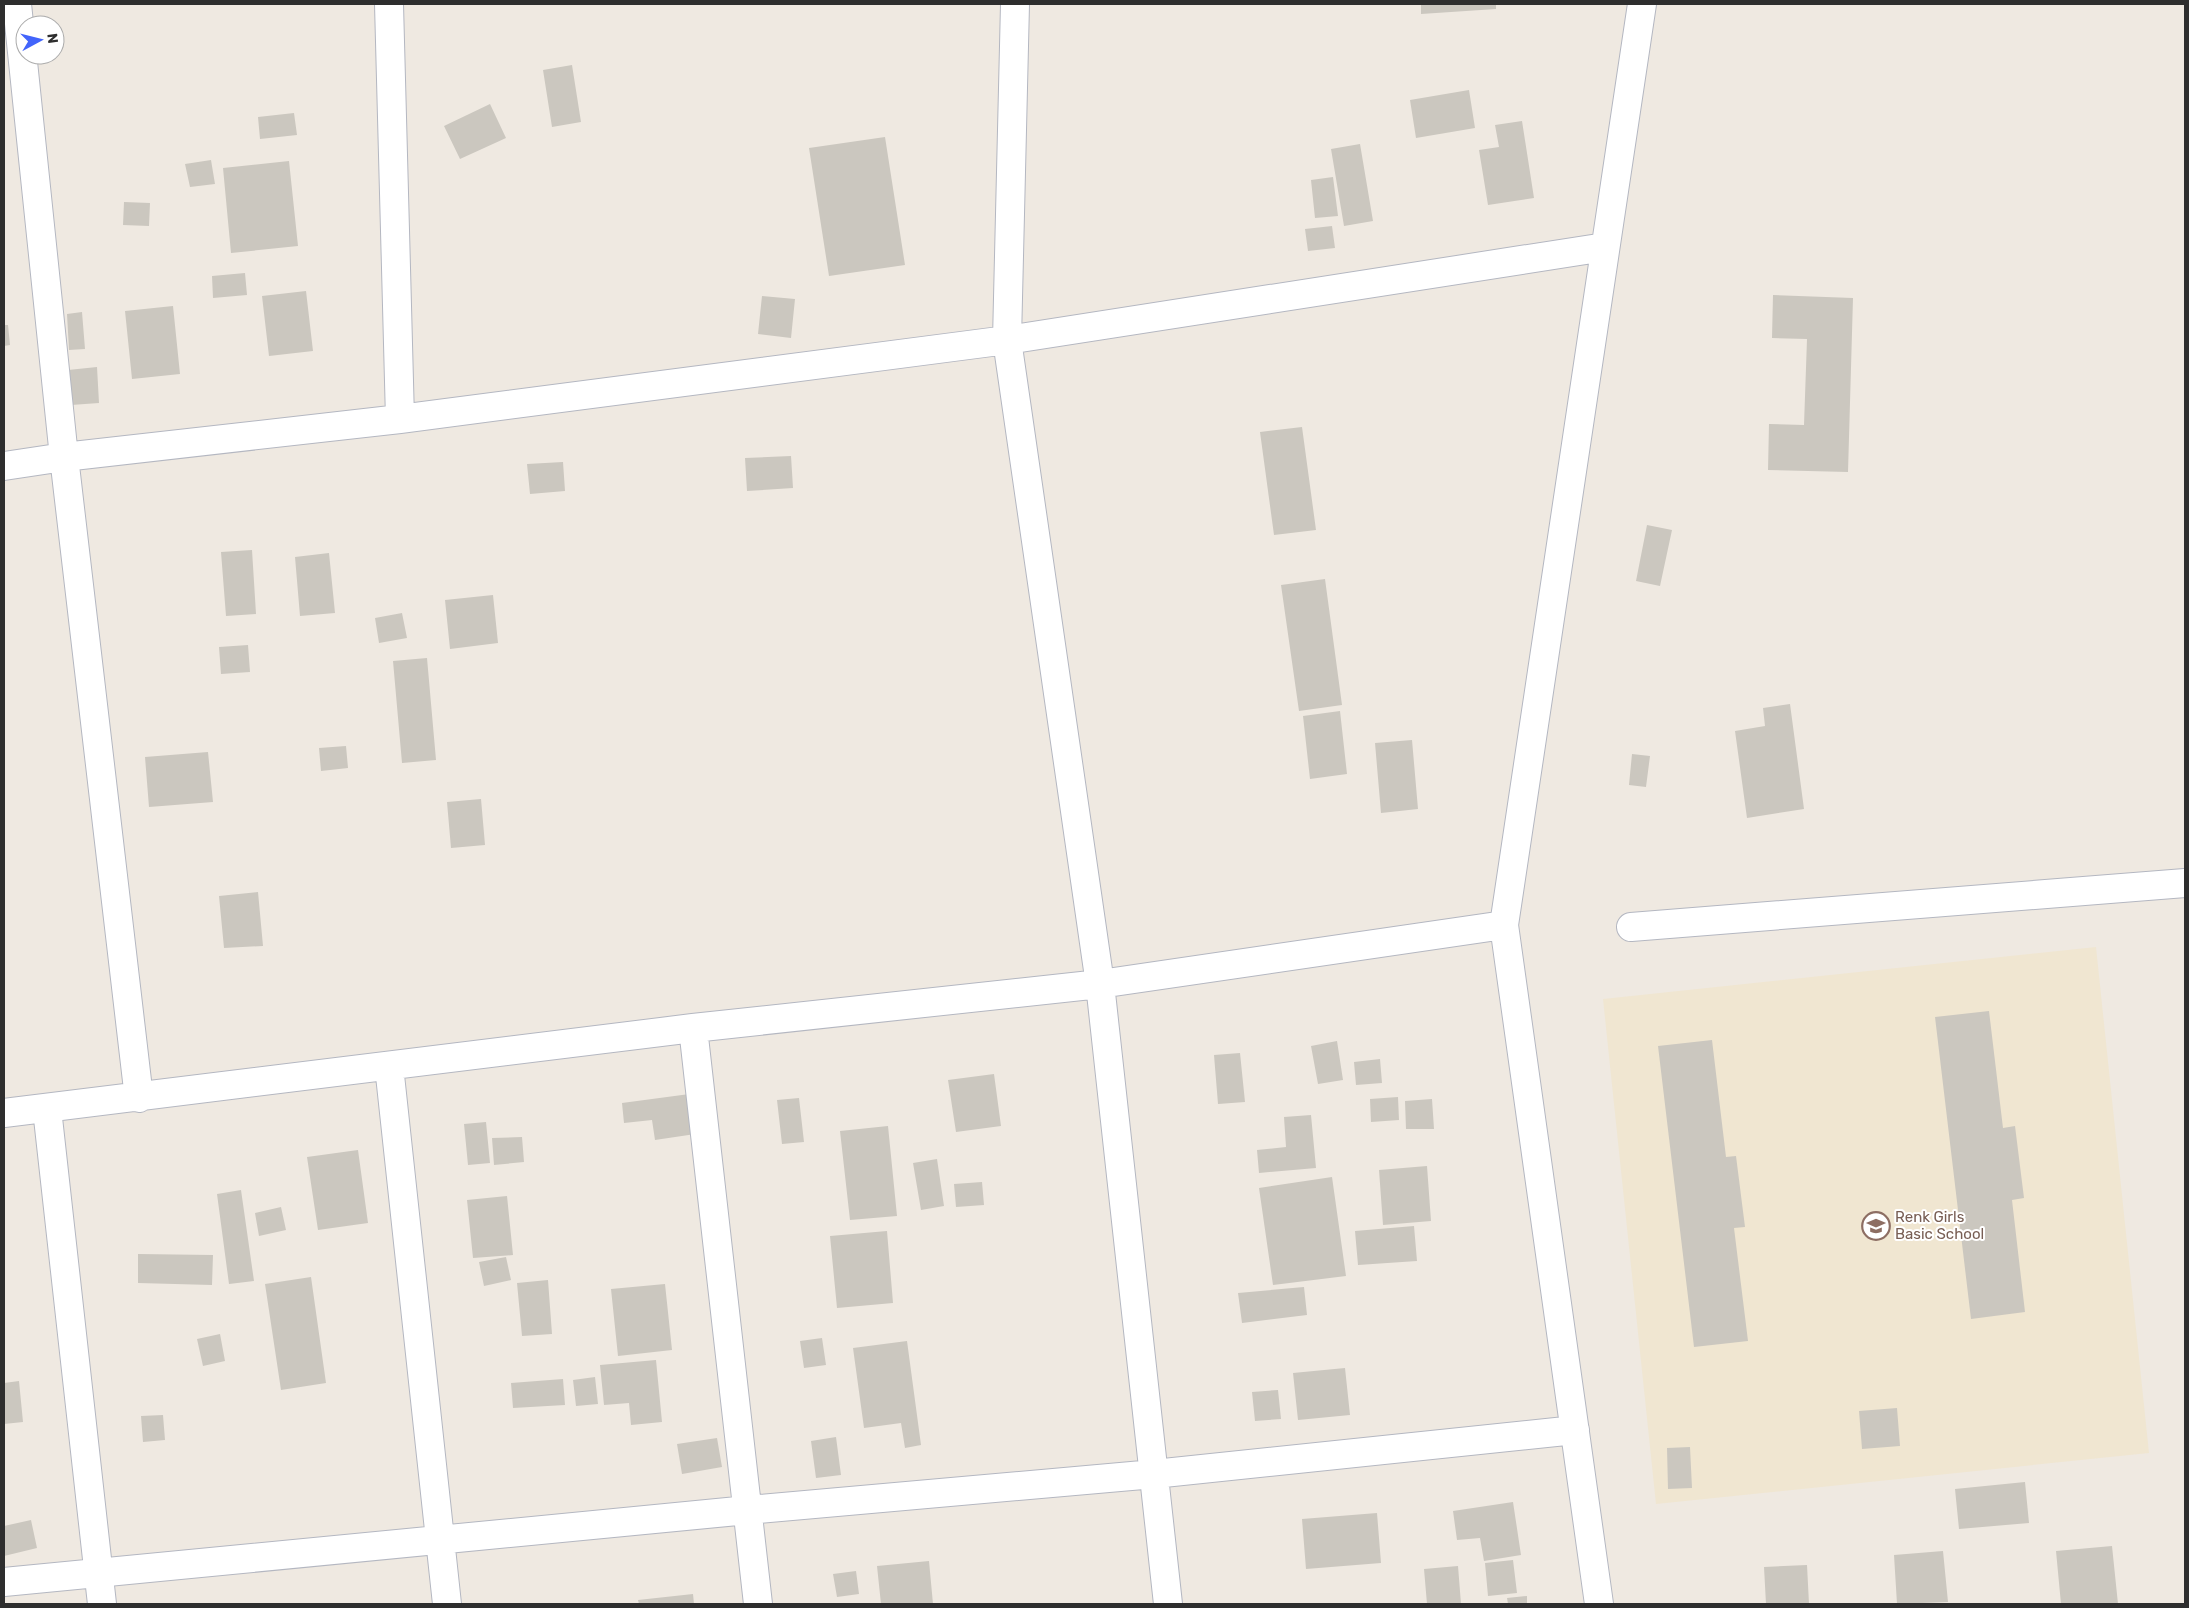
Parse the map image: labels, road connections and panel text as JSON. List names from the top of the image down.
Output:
{
  "places": {
    "school or university": ["Renk Girls Basic School"]
  },
  "north": "right"
}
